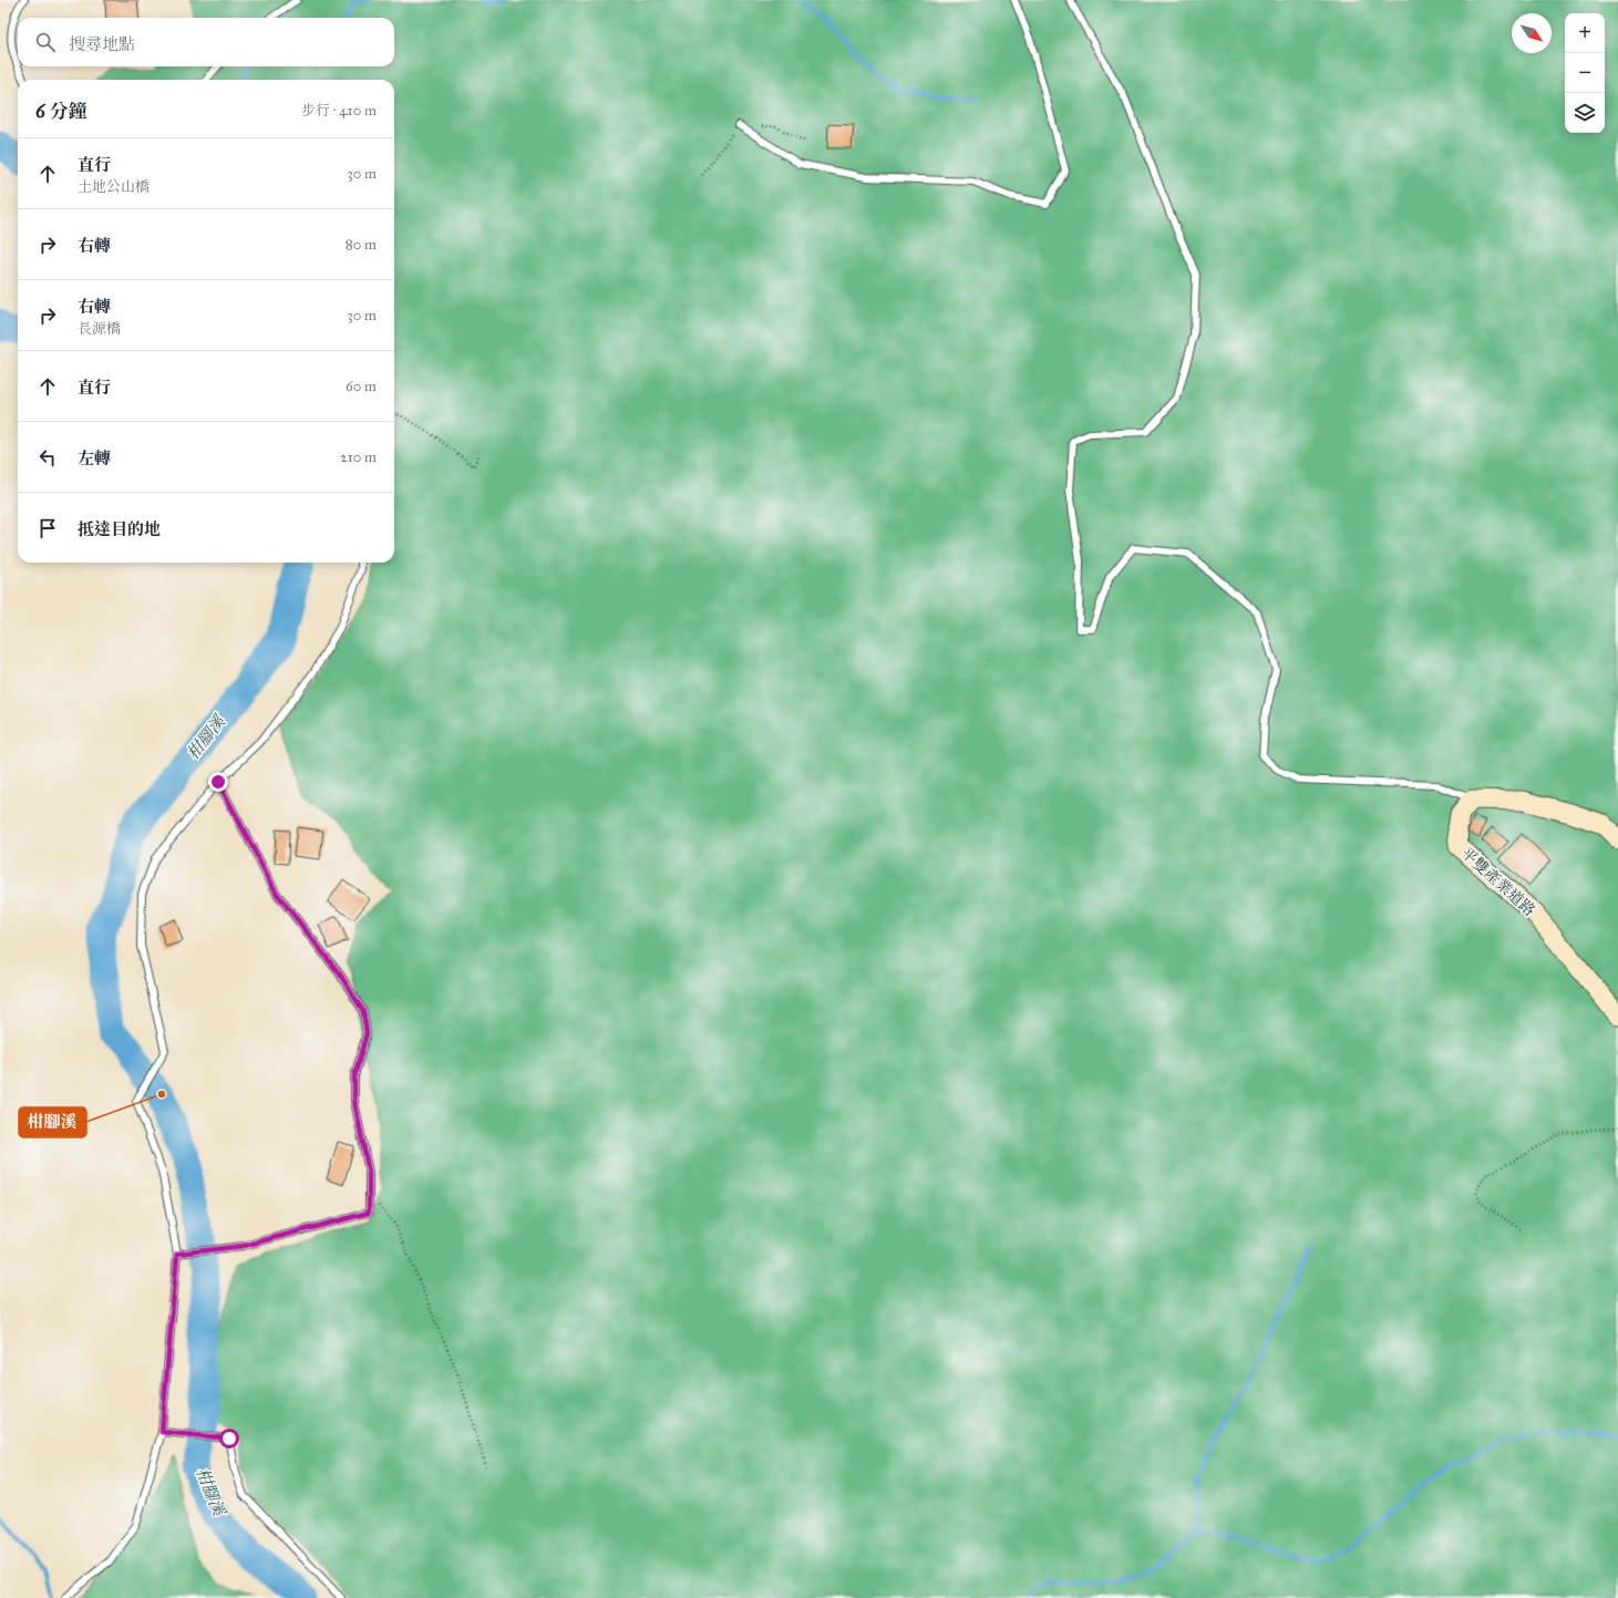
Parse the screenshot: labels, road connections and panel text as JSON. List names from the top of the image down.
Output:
{
  "streets": {
    "street": ["平雙產業道路"]
  },
  "water": ["柑腳溪"],
  "places": ["柑腳溪"],
  "north": "bottom right",
  "page": {
    "map_buttons": ["+", "−"],
    "search": "搜尋地點",
    "heading": ["6 分鐘", "步行 · 410 m"],
    "list": [
      ["直行", "土地公山橋", "30 m"],
      ["右轉", "80 m"],
      ["右轉", "長源橋", "30 m"],
      ["直行", "60 m"],
      ["左轉", "210 m"],
      "抵達目的地"
    ]
  }
}
